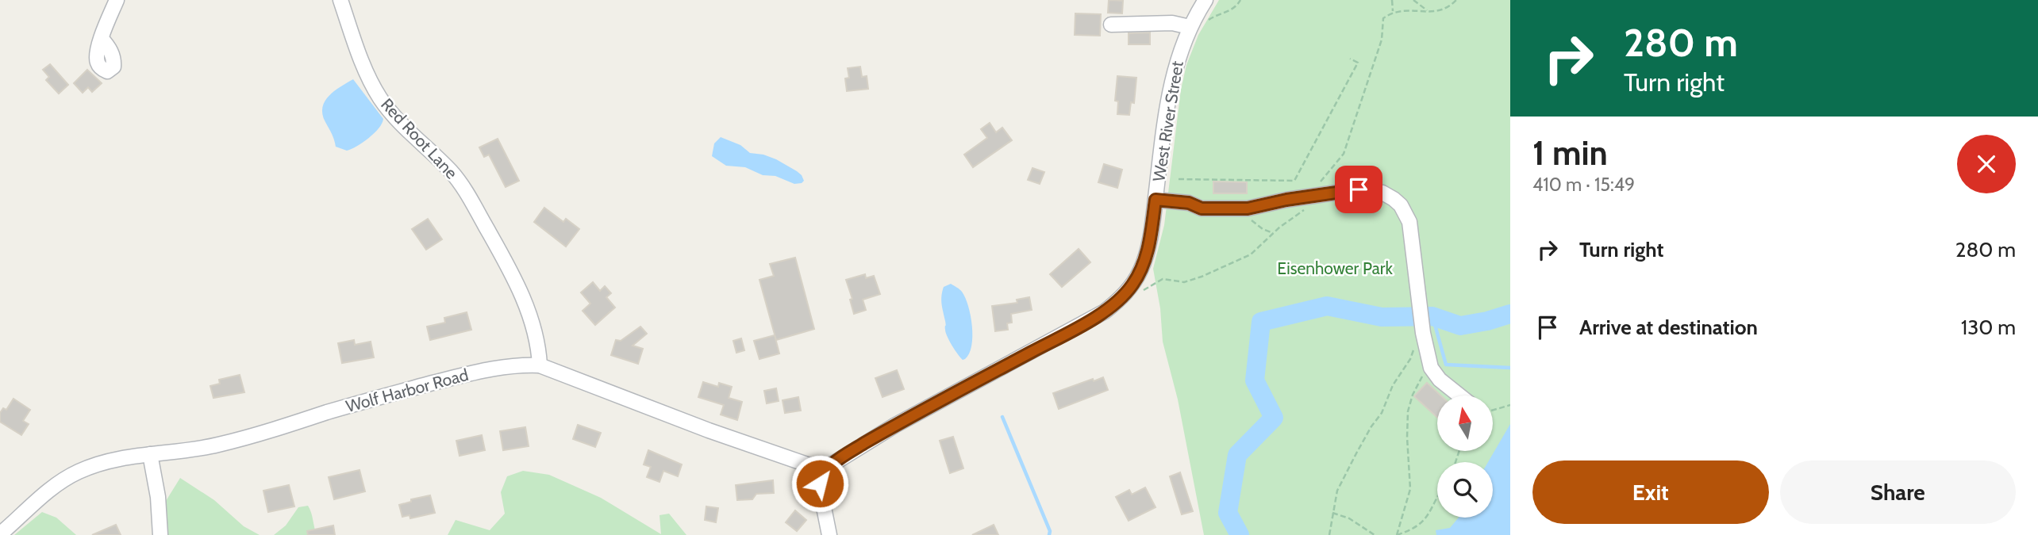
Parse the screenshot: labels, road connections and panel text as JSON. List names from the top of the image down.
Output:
{
  "streets": {
    "street": ["West River Street", "Red Root Lane", "Wolf Harbor Road"]
  },
  "crossings": [
    ["West River Street", "Wolf Harbor Road"],
    ["Red Root Lane", "Wolf Harbor Road"]
  ],
  "parks": ["Eisenhower Park"],
  "north": "top",
  "page": {
    "turn": ["280 m", "Turn right"],
    "heading": ["1 min", "410 m · 15:49"],
    "list": [
      {
        "name": "Turn right",
        "value": "280 m"
      },
      {
        "name": "Arrive at destination",
        "value": "130 m"
      }
    ],
    "buttons": ["Exit", "Share"]
  }
}
